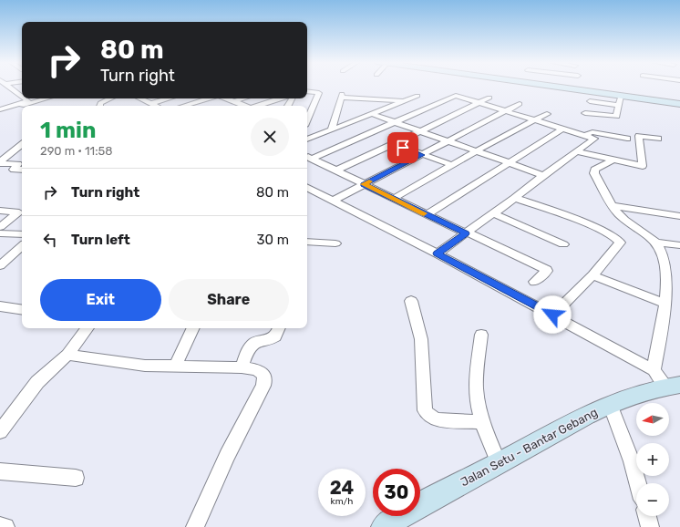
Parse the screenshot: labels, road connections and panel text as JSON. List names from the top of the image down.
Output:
{
  "streets": {
    "main road": ["Jalan Setu - Bantar Gebang"]
  },
  "north": "left",
  "page": {
    "turn": ["80 m", "Turn right"],
    "heading": ["1 min", "290 m · 11:58"],
    "list": [
      {
        "name": "Turn right",
        "value": "80 m"
      },
      {
        "name": "Turn left",
        "value": "30 m"
      }
    ],
    "buttons": ["Exit", "Share"],
    "map_buttons": ["+", "−"],
    "speed": "24 km/h",
    "limit": "30"
  }
}
